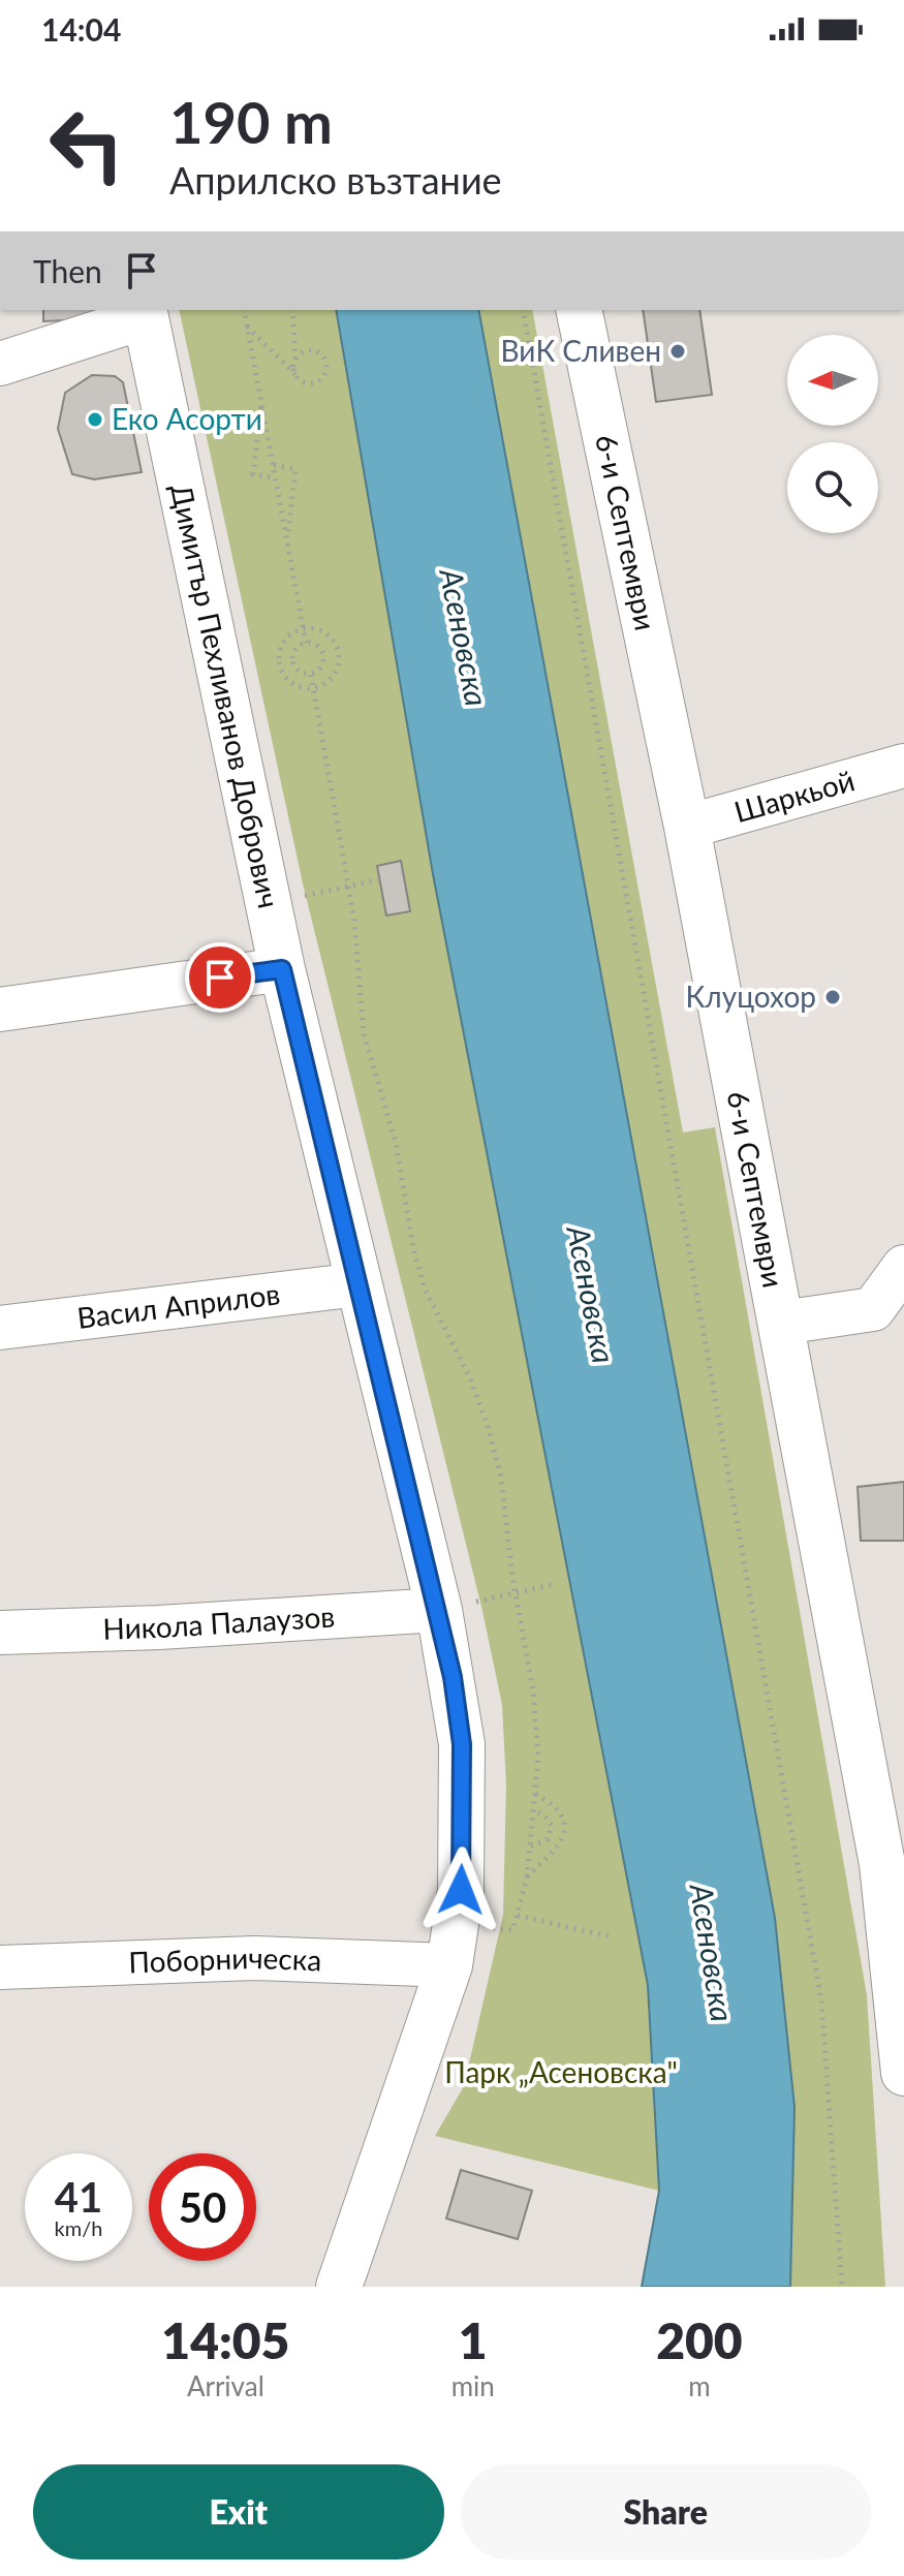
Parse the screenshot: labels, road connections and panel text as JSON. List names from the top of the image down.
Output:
{
  "streets": {
    "main road": ["6-и Септември", "Димитър Пехливанов Добрович"],
    "street": [
      "Шаркьой",
      "Васил Априлов",
      "Никола Палаузов",
      "Поборническа"
    ]
  },
  "crossings": [
    ["6-и Септември", "Шаркьой"],
    ["Димитър Пехливанов Добрович", "Васил Априлов"],
    ["Димитър Пехливанов Добрович", "Никола Палаузов"],
    ["Димитър Пехливанов Добрович", "Поборническа"]
  ],
  "water": ["Асеновска"],
  "parks": ["Парк „Асеновска\""],
  "places": ["ВиК Сливен", "Еко Асорти", "Клуцохор"],
  "north": "left",
  "page": {
    "status": "14:04",
    "turn": ["190 m", "Априлско възтание"],
    "then": "Then",
    "speed": "41 km/h",
    "limit": "50",
    "eta": [
      "14:05",
      "Arrival",
      "1",
      "min",
      "200",
      "m"
    ],
    "buttons": ["Exit", "Share"]
  }
}
